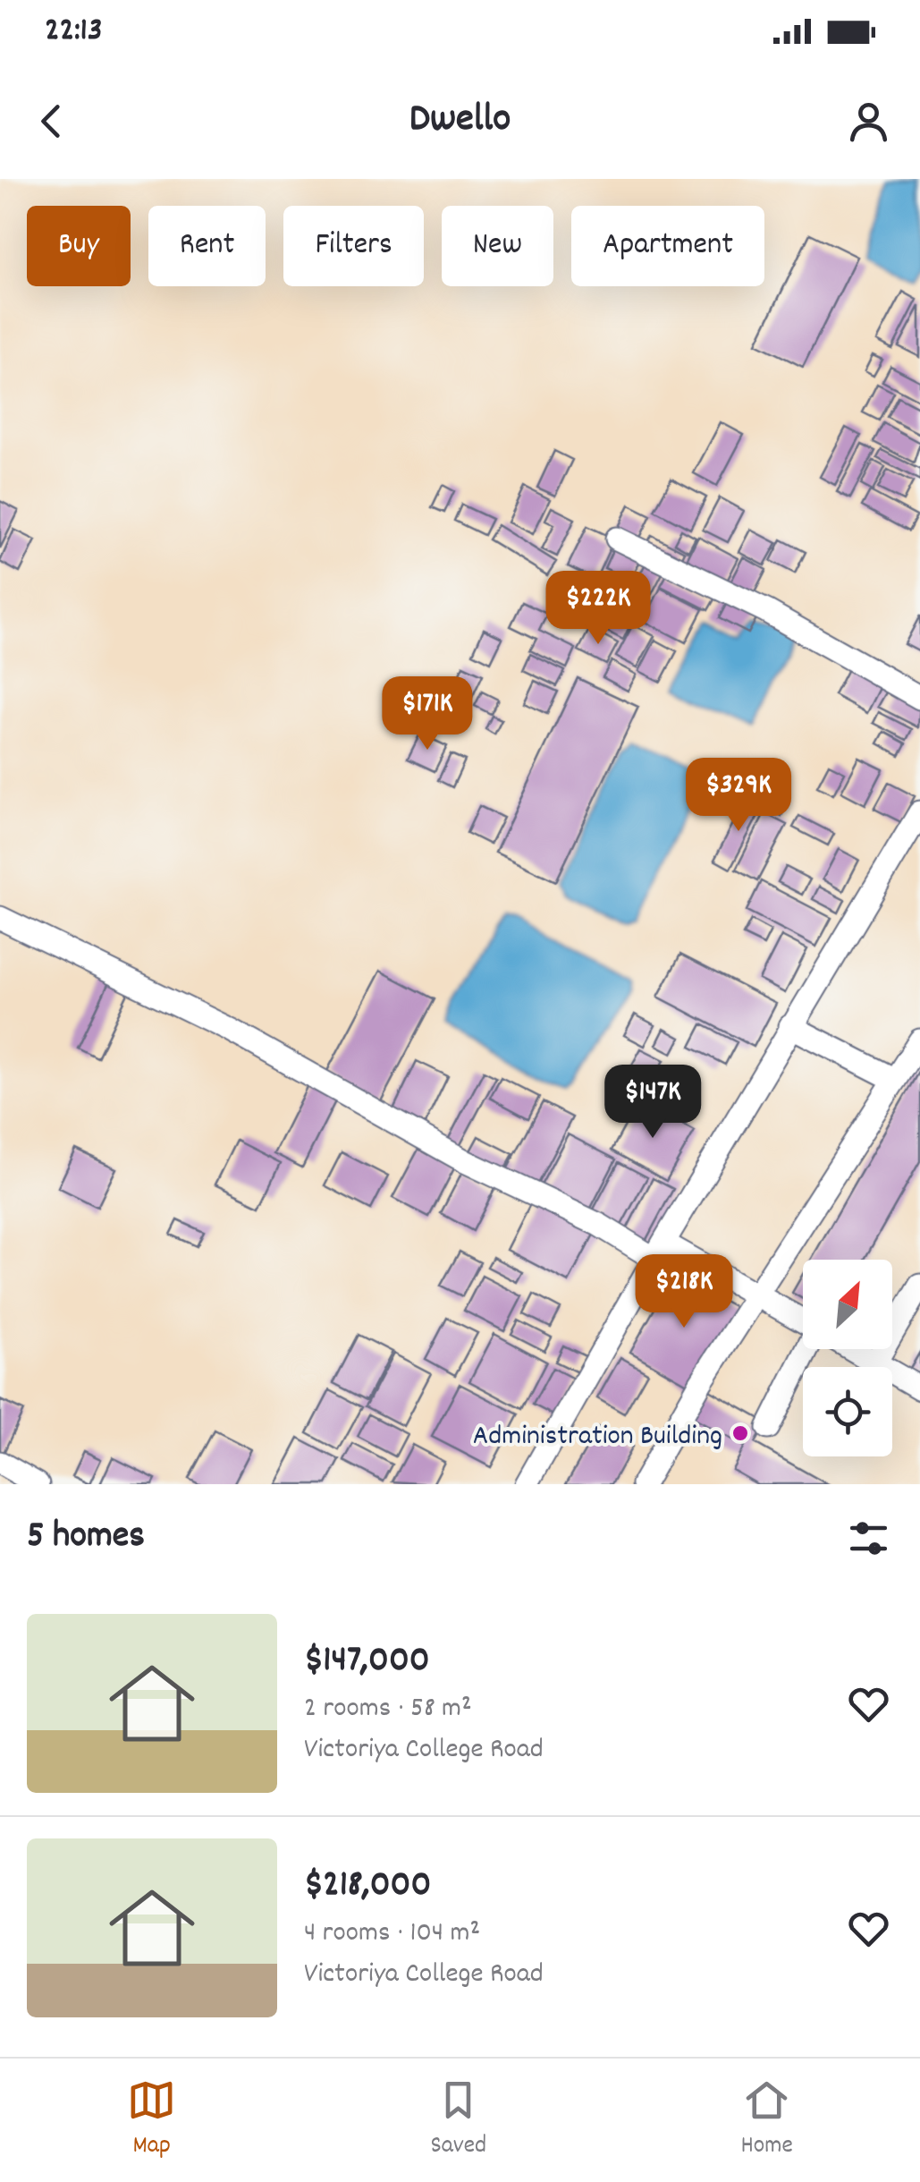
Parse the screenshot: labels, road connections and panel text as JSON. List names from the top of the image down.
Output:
{
  "places": ["Administration Building"],
  "north": "top right",
  "page": {
    "status": "22:13",
    "header": "Dwello",
    "chip": [
      "Buy",
      "Rent",
      "Filters",
      "New",
      "Apartment"
    ],
    "price": [
      "$222K",
      "$171K",
      "$329K",
      "$147K",
      "$218K"
    ],
    "heading": "5 homes",
    "list": [
      {
        "name": "$147,000",
        "note": "2 rooms · 58 m² · Victoriya College Road"
      },
      {
        "name": "$218,000",
        "note": "4 rooms · 104 m² · Victoriya College Road"
      }
    ],
    "tabs": ["Map", "Saved", "Home"]
  }
}
